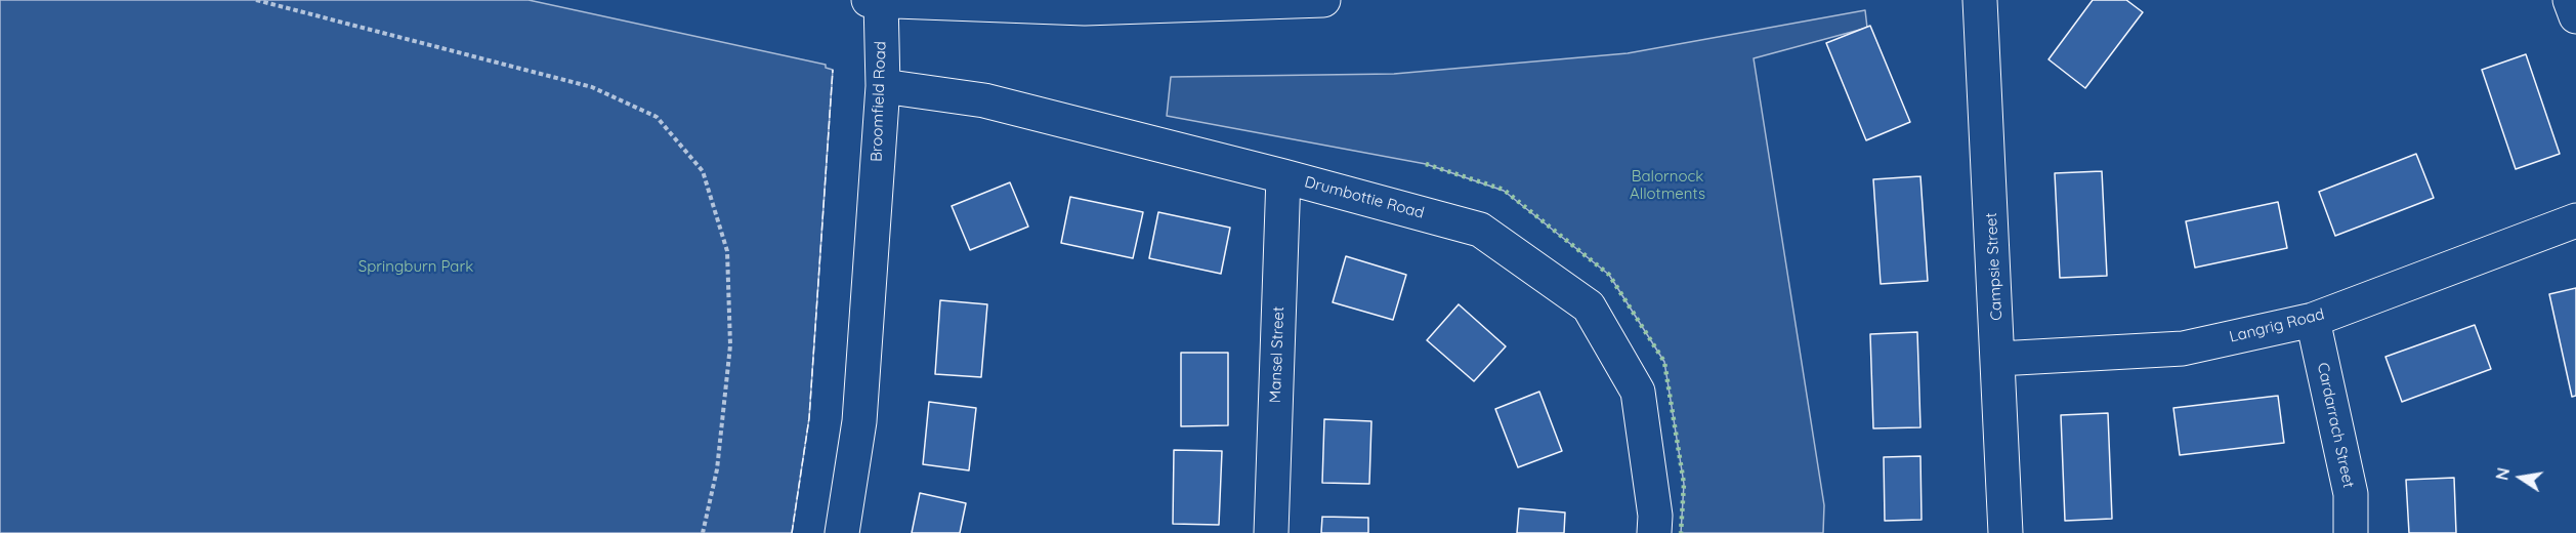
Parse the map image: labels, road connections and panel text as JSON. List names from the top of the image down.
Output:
{
  "streets": {
    "street": [
      "Broomfield Road",
      "Drumbottie Road",
      "Campsie Street",
      "Langrig Road",
      "Mansel Street",
      "Cardarrach Street"
    ]
  },
  "crossings": [
    ["Broomfield Road", "Drumbottie Road"],
    ["Drumbottie Road", "Mansel Street"],
    ["Campsie Street", "Langrig Road"],
    ["Langrig Road", "Cardarrach Street"]
  ],
  "parks": ["Balornock Allotments", "Springburn Park"],
  "north": "left"
}
